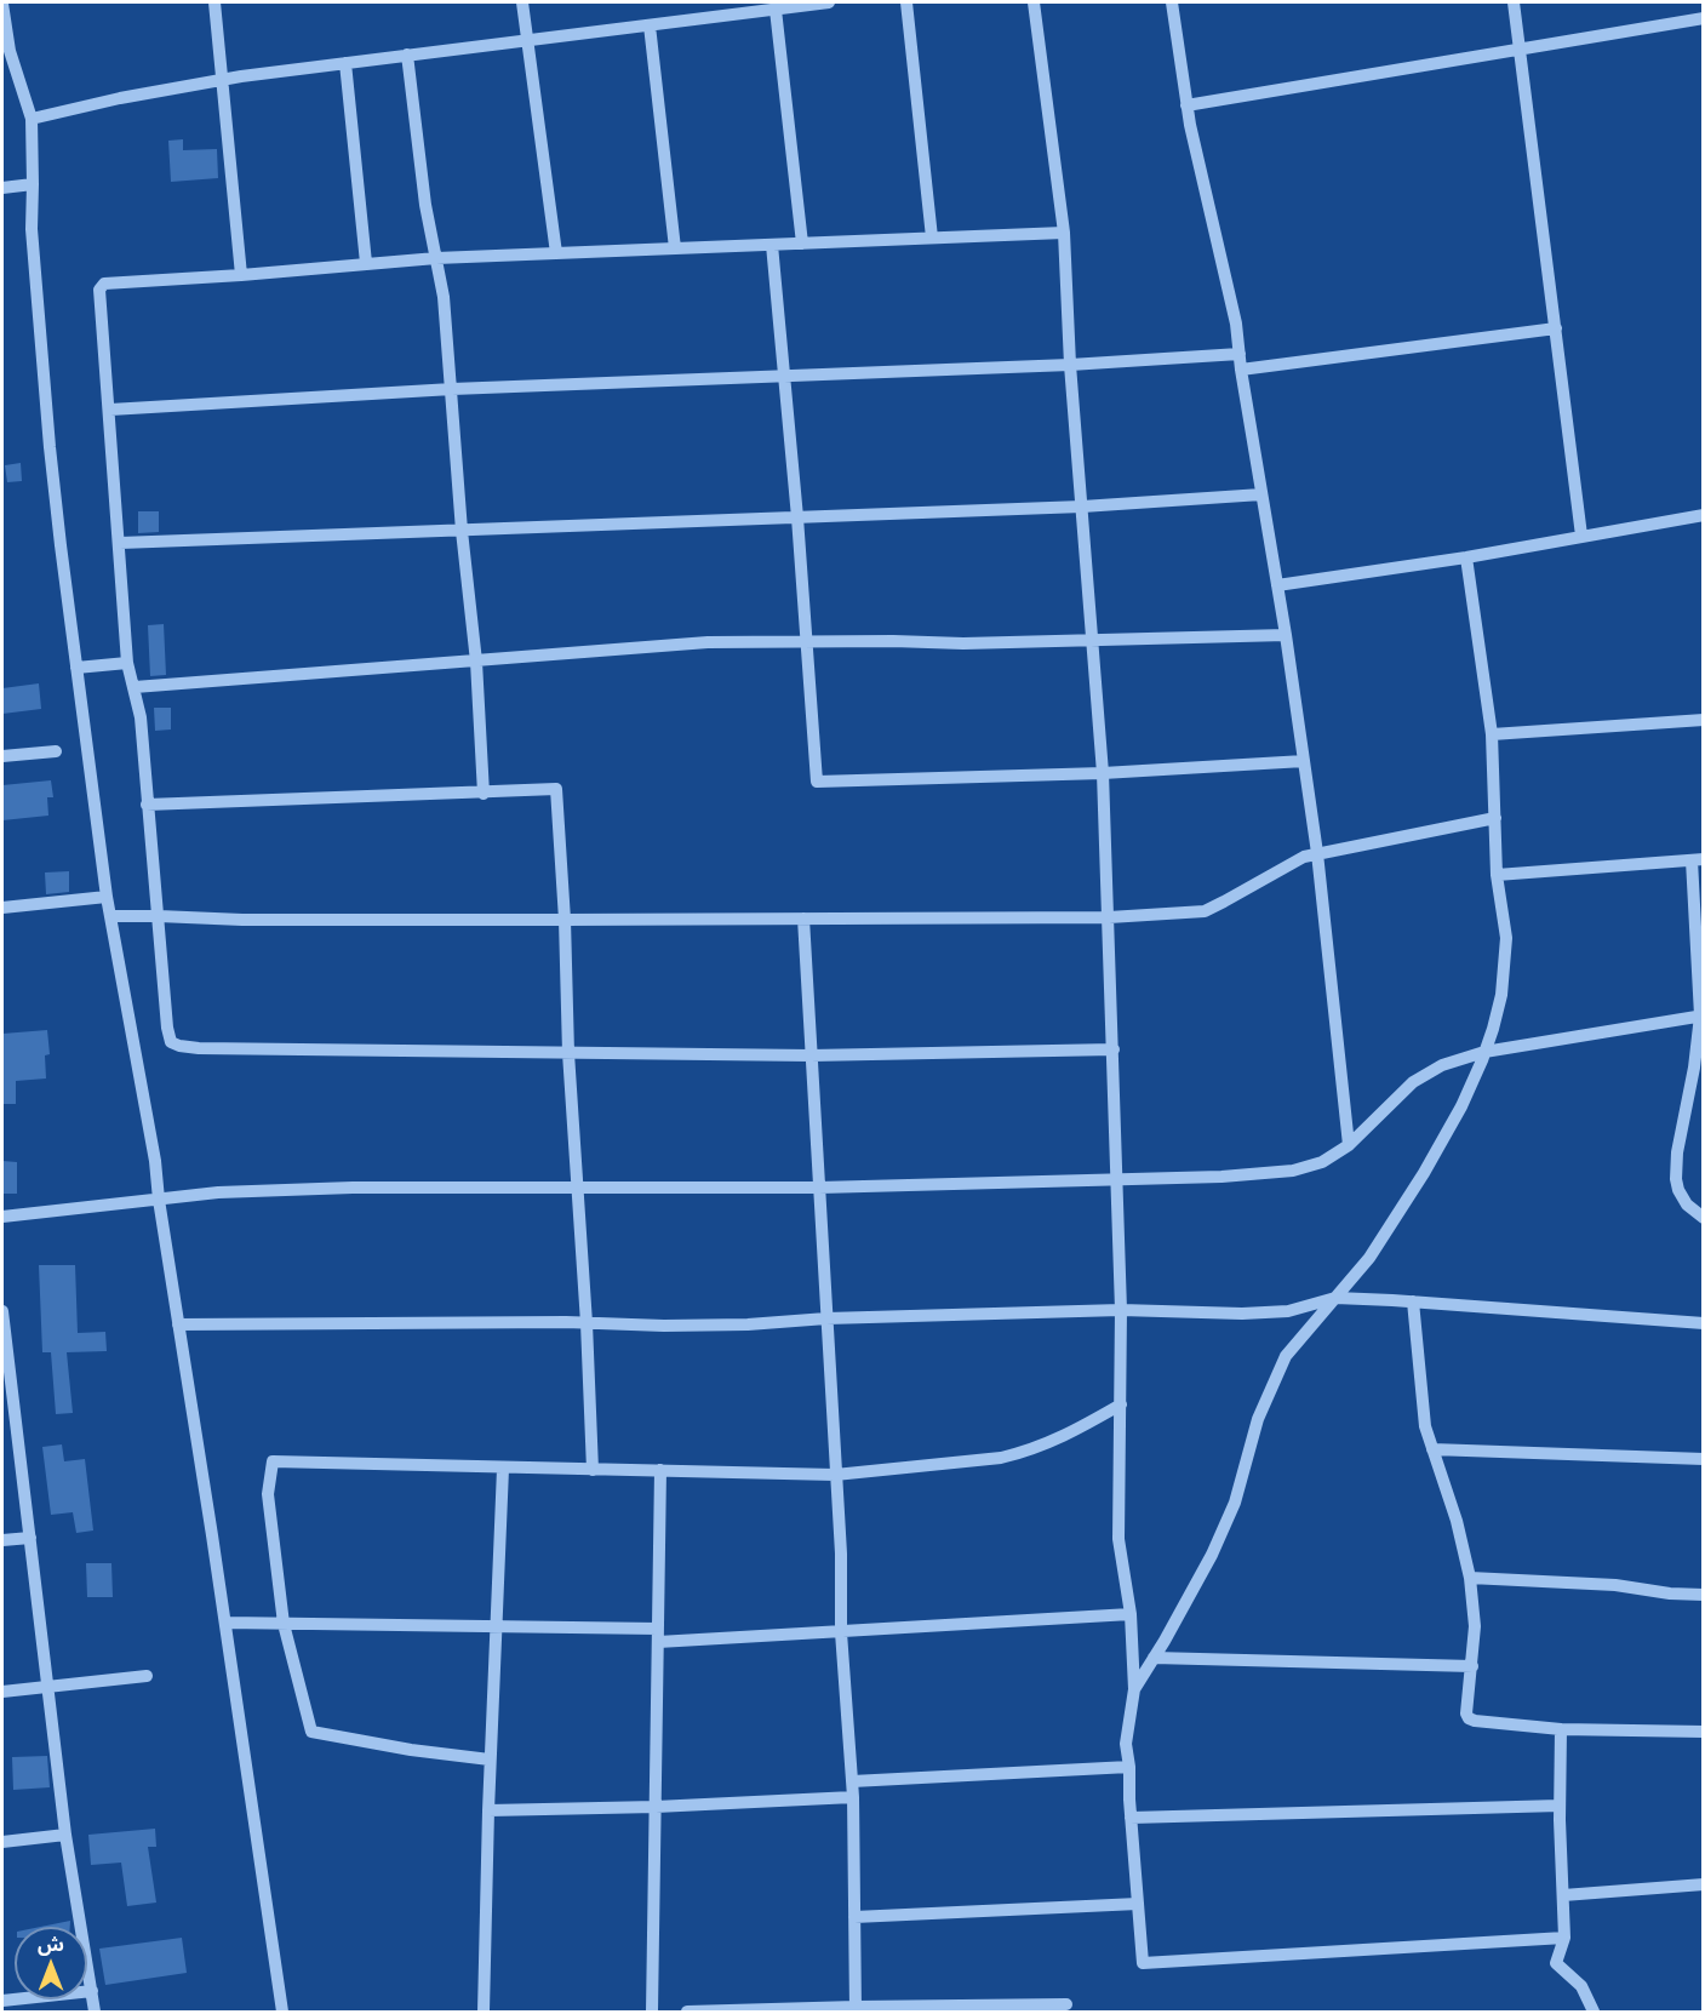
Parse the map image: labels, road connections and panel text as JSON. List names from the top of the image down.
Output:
{
  "north": "top"
}
